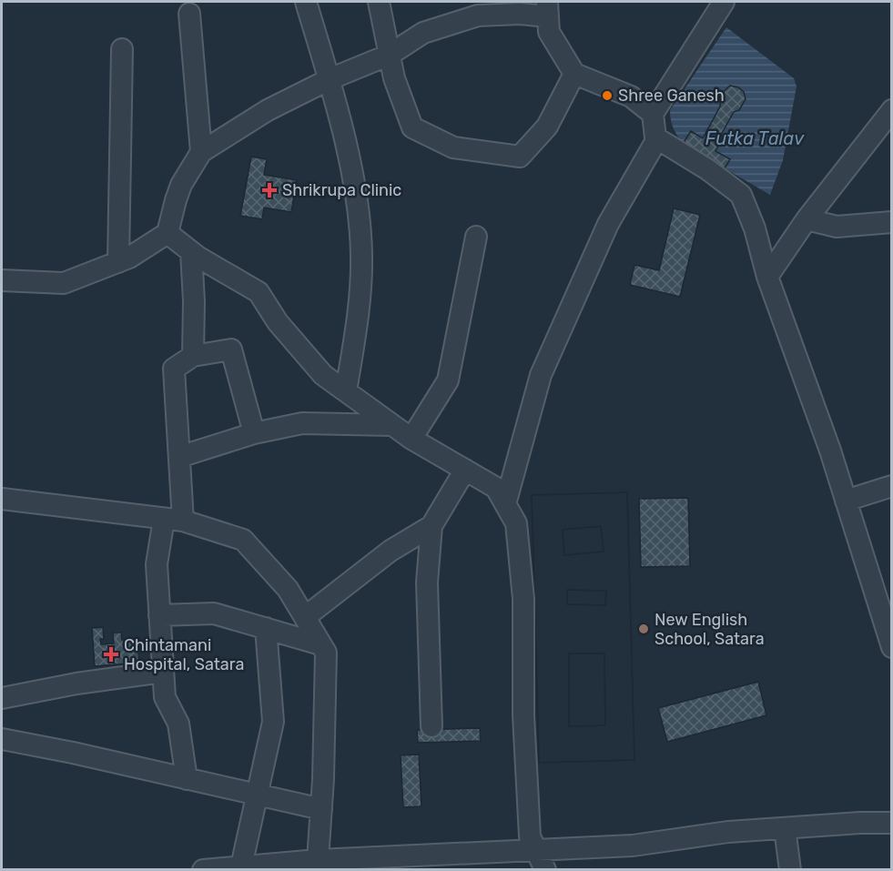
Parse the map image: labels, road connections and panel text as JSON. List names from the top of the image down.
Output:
{
  "water": ["Futka Talav"],
  "places": {
    "other": ["Shree Ganesh", "New English School, Satara"],
    "health": ["Shrikrupa Clinic", "Chintamani Hospital, Satara"]
  }
}
